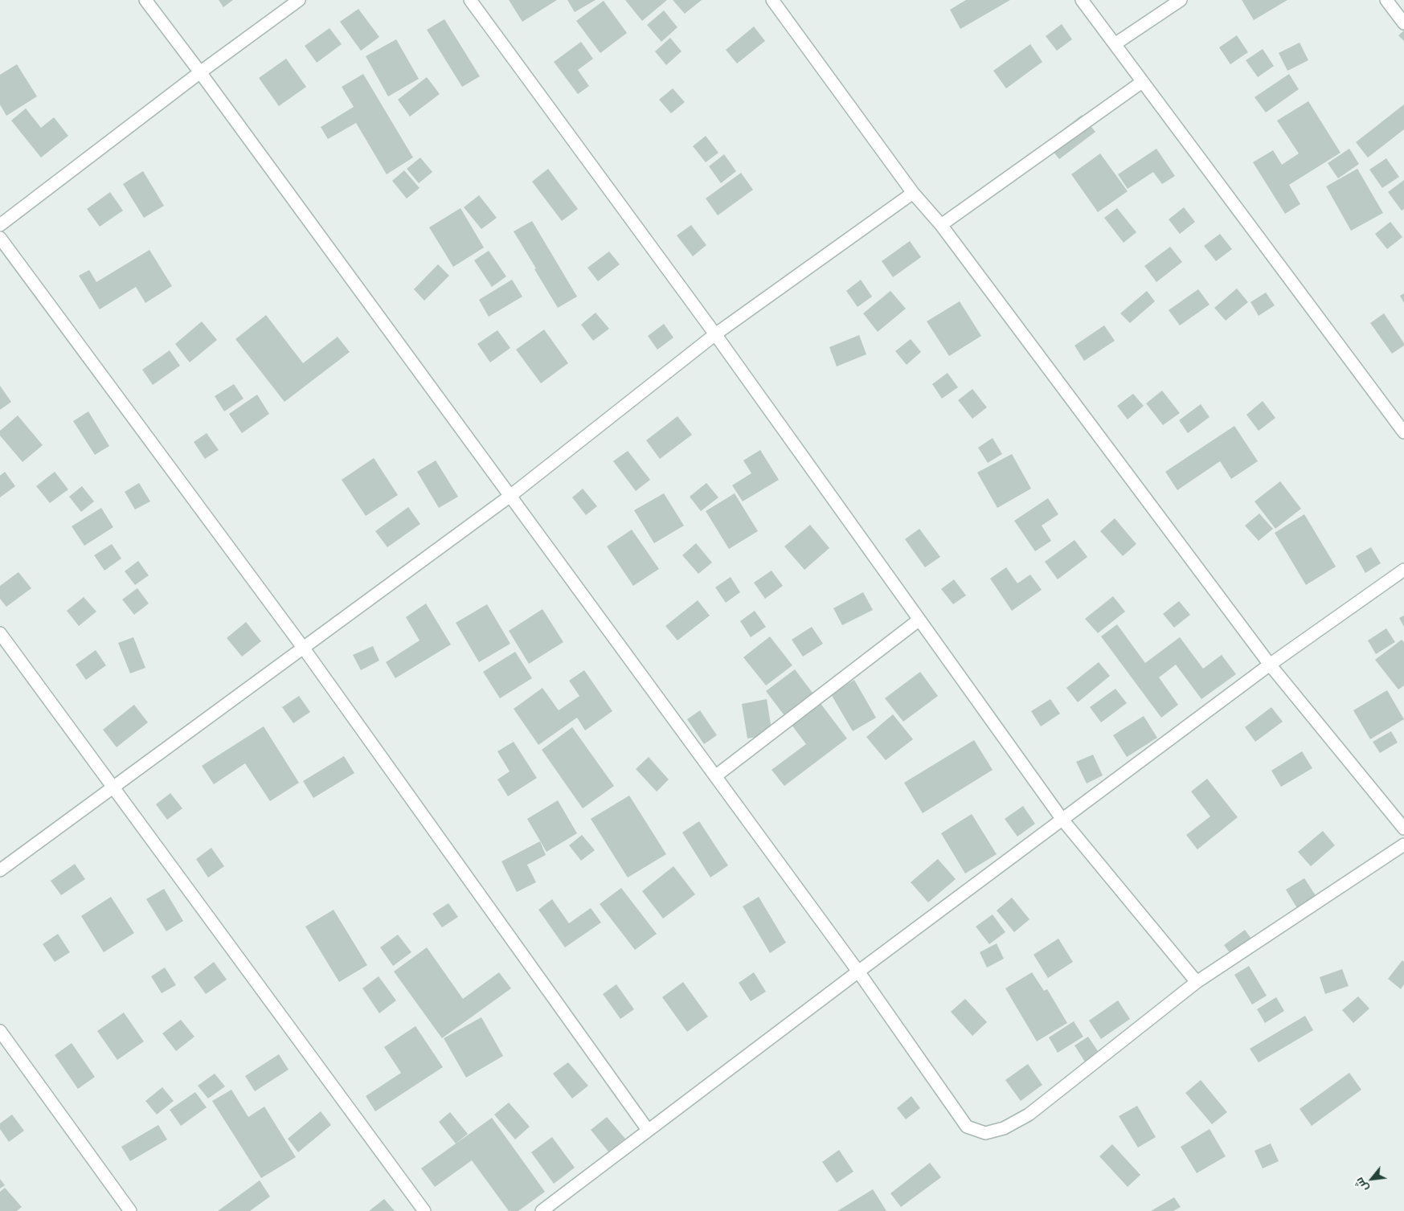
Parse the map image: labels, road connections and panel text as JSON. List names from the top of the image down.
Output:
{
  "north": "bottom left"
}
